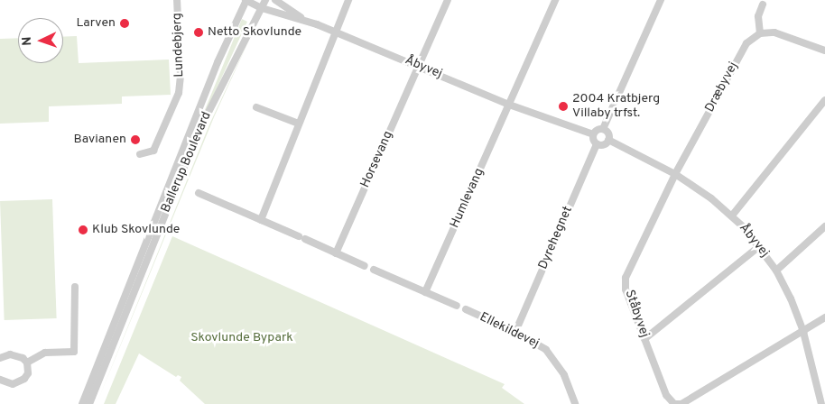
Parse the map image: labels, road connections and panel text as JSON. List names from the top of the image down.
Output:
{
  "streets": {
    "street": [
      "Lundebjerg",
      "Åbyvej",
      "Dræbyvej",
      "Horsevang",
      "Ballerup Boulevard",
      "Humlevang",
      "Dyrehegnet",
      "Ståbyvej",
      "Ellekildevej"
    ]
  },
  "crossings": [
    ["Åbyvej", "Dræbyvej"],
    ["Åbyvej", "Horsevang"],
    ["Åbyvej", "Ballerup Boulevard"],
    ["Åbyvej", "Humlevang"],
    ["Åbyvej", "Dyrehegnet"],
    ["Åbyvej", "Ståbyvej"],
    ["Dræbyvej", "Ståbyvej"],
    ["Dyrehegnet", "Ellekildevej"]
  ],
  "parks": ["Skovlunde Bypark"],
  "places": [
    "Larven",
    "Netto Skovlunde",
    "2004 Kratbjerg Villaby trfst.",
    "Bavianen",
    "Klub Skovlunde"
  ],
  "north": "left"
}
